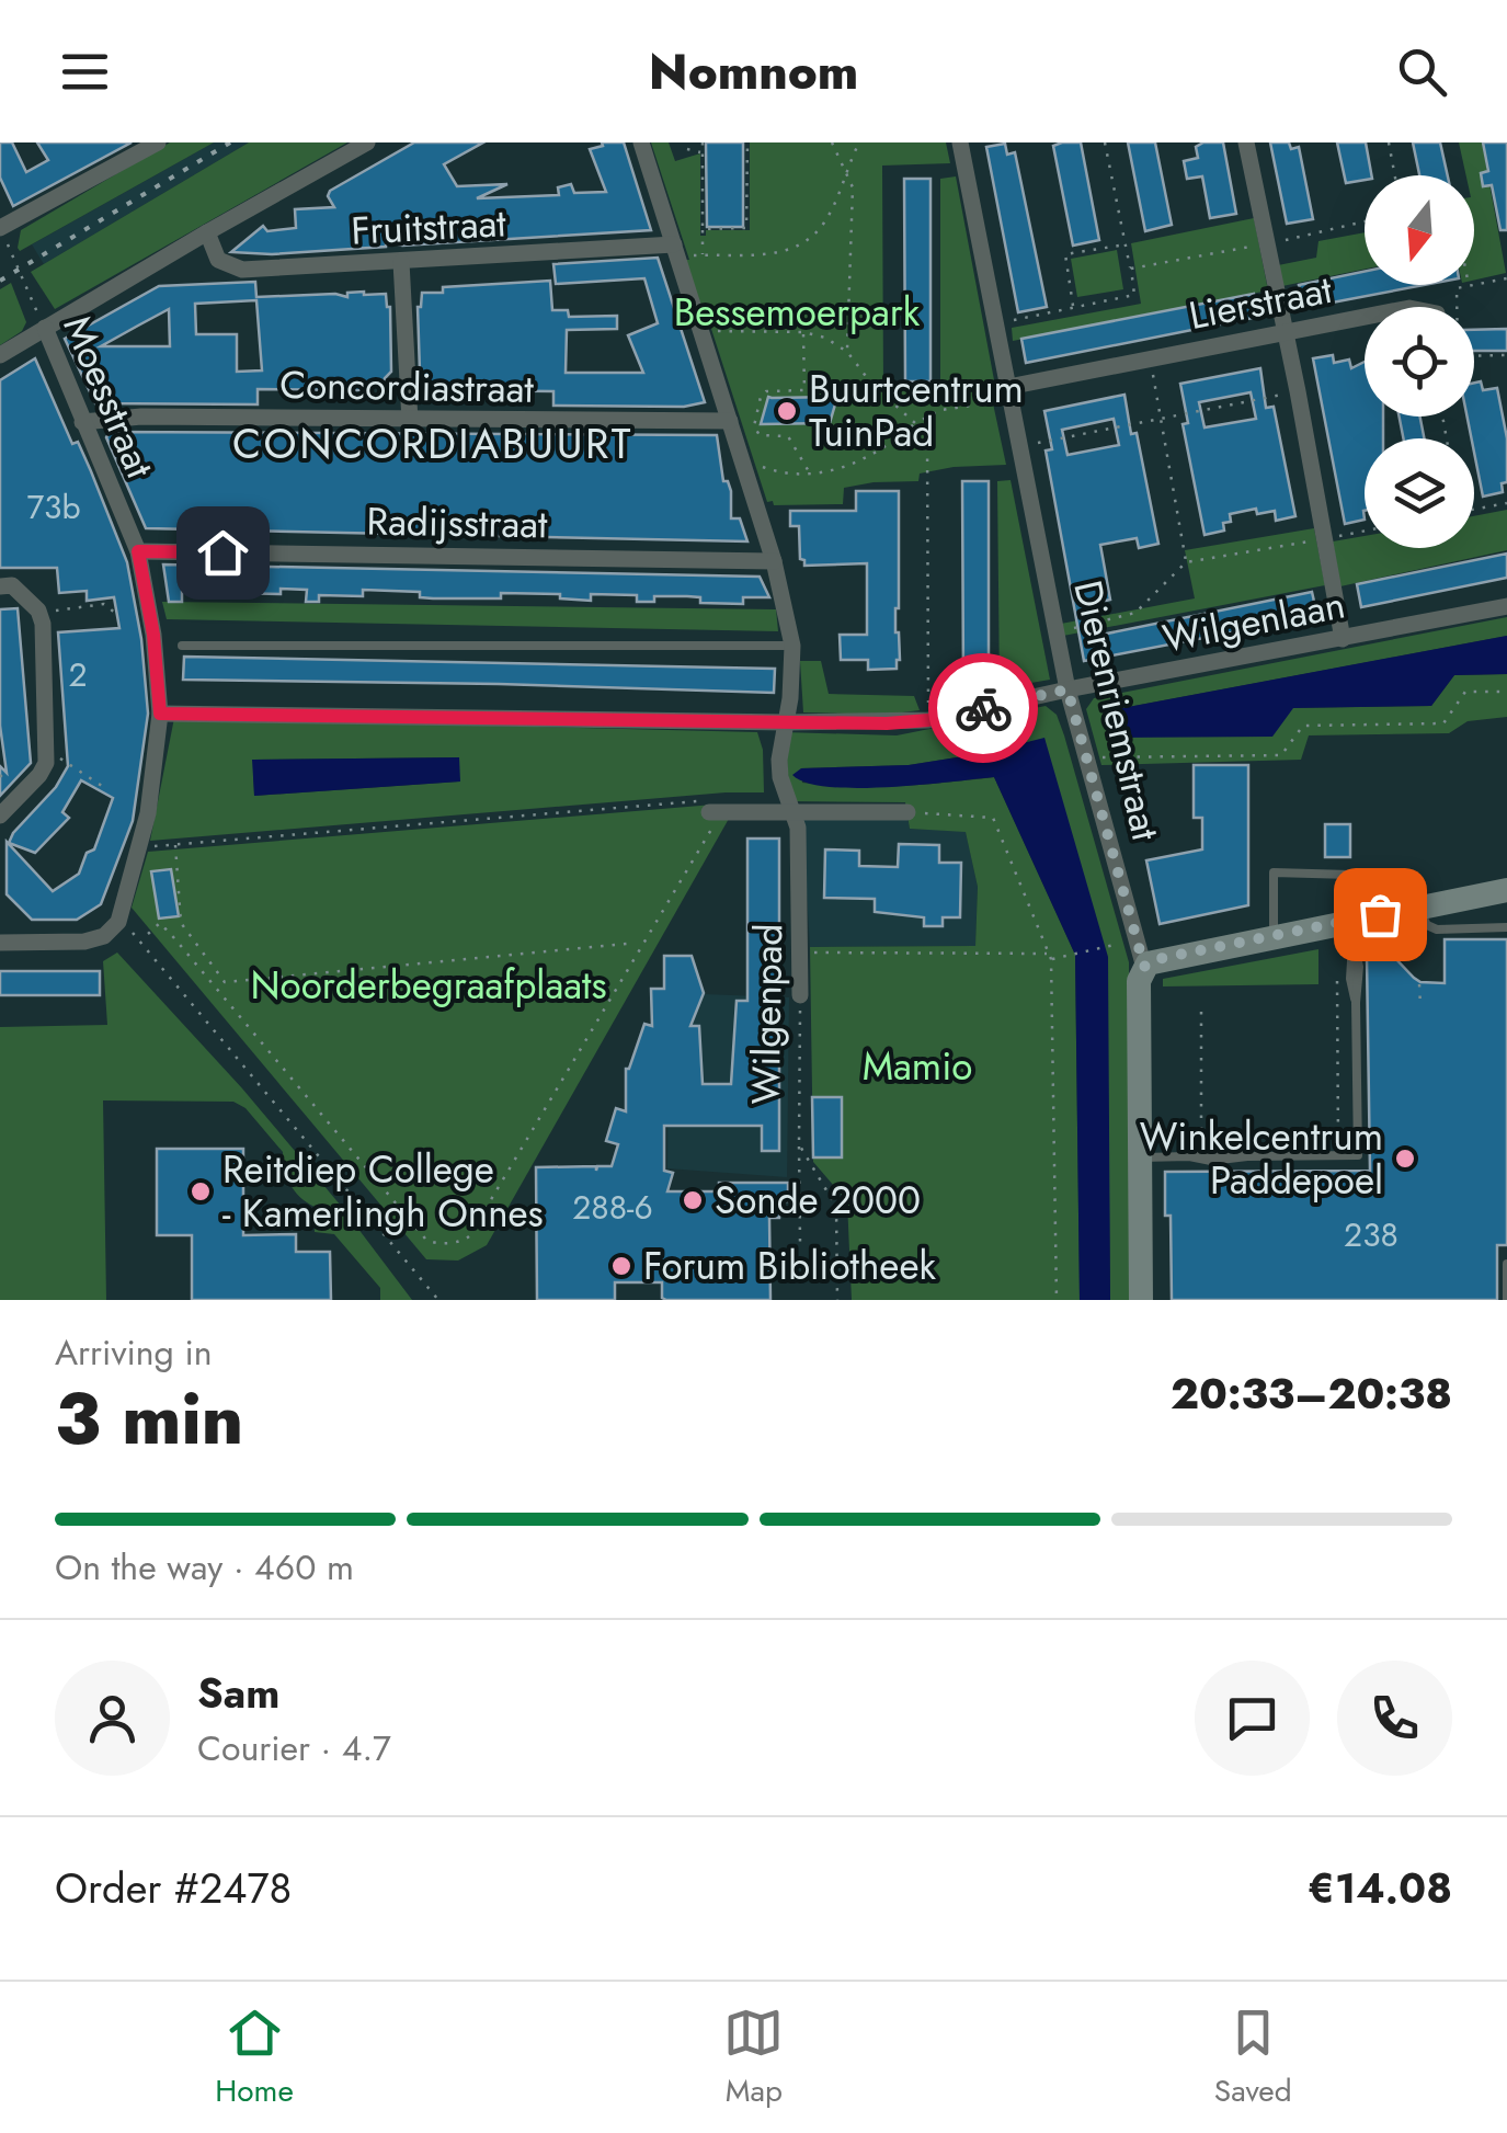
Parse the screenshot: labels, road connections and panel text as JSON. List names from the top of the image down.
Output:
{
  "streets": {
    "street": [
      "Fruitstraat",
      "Lierstraat",
      "Concordiastraat",
      "Moesstraat",
      "Radijsstraat",
      "Wilgenlaan",
      "Dierenriemstraat",
      "Wilgenpad"
    ]
  },
  "crossings": [
    ["Fruitstraat", "Wilgenpad"],
    ["Lierstraat", "Dierenriemstraat"],
    ["Concordiastraat", "Moesstraat"],
    ["Concordiastraat", "Wilgenpad"],
    ["Moesstraat", "Radijsstraat"],
    ["Moesstraat", "Wilgenlaan"],
    ["Radijsstraat", "Wilgenpad"],
    ["Wilgenlaan", "Dierenriemstraat"],
    ["Wilgenlaan", "Wilgenpad"]
  ],
  "districts": ["CONCORDIABUURT"],
  "parks": ["Bessemoerpark", "Noorderbegraafplaats", "Mamio"],
  "places": [
    "Buurtcentrum TuinPad",
    "Winkelcentrum Paddepoel",
    "Reitdiep College - Kamerlingh Onnes",
    "Sonde 2000",
    "Forum Bibliotheek"
  ],
  "house_numbers": [
    "73b",
    "2",
    "288-6",
    "238"
  ],
  "north": "bottom",
  "page": {
    "header": "Nomnom",
    "heading": ["3 min", "Arriving in", "20:33–20:38"],
    "panel": [
      "Sam",
      "Courier · 4.7",
      "Order #2478",
      "€14.08"
    ],
    "bar": "On the way · 460 m",
    "tabs": ["Home", "Map", "Saved"]
  }
}
